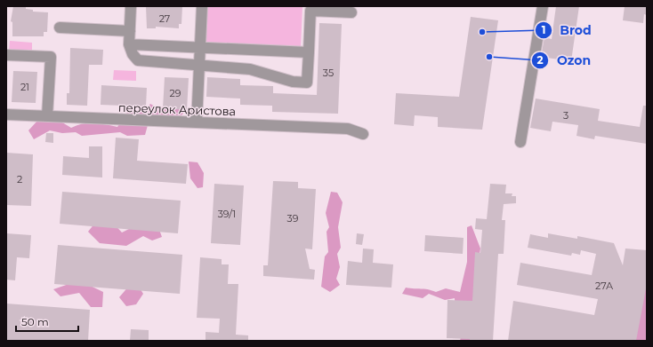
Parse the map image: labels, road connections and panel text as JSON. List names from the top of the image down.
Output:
{
  "streets": {
    "street": ["переулок Аристова"]
  },
  "places": ["Brod", "Ozon"],
  "house_numbers": [
    "27",
    "35",
    "21",
    "29",
    "3",
    "2",
    "39/1",
    "39",
    "27А"
  ],
  "scale_bar": "50 m"
}
